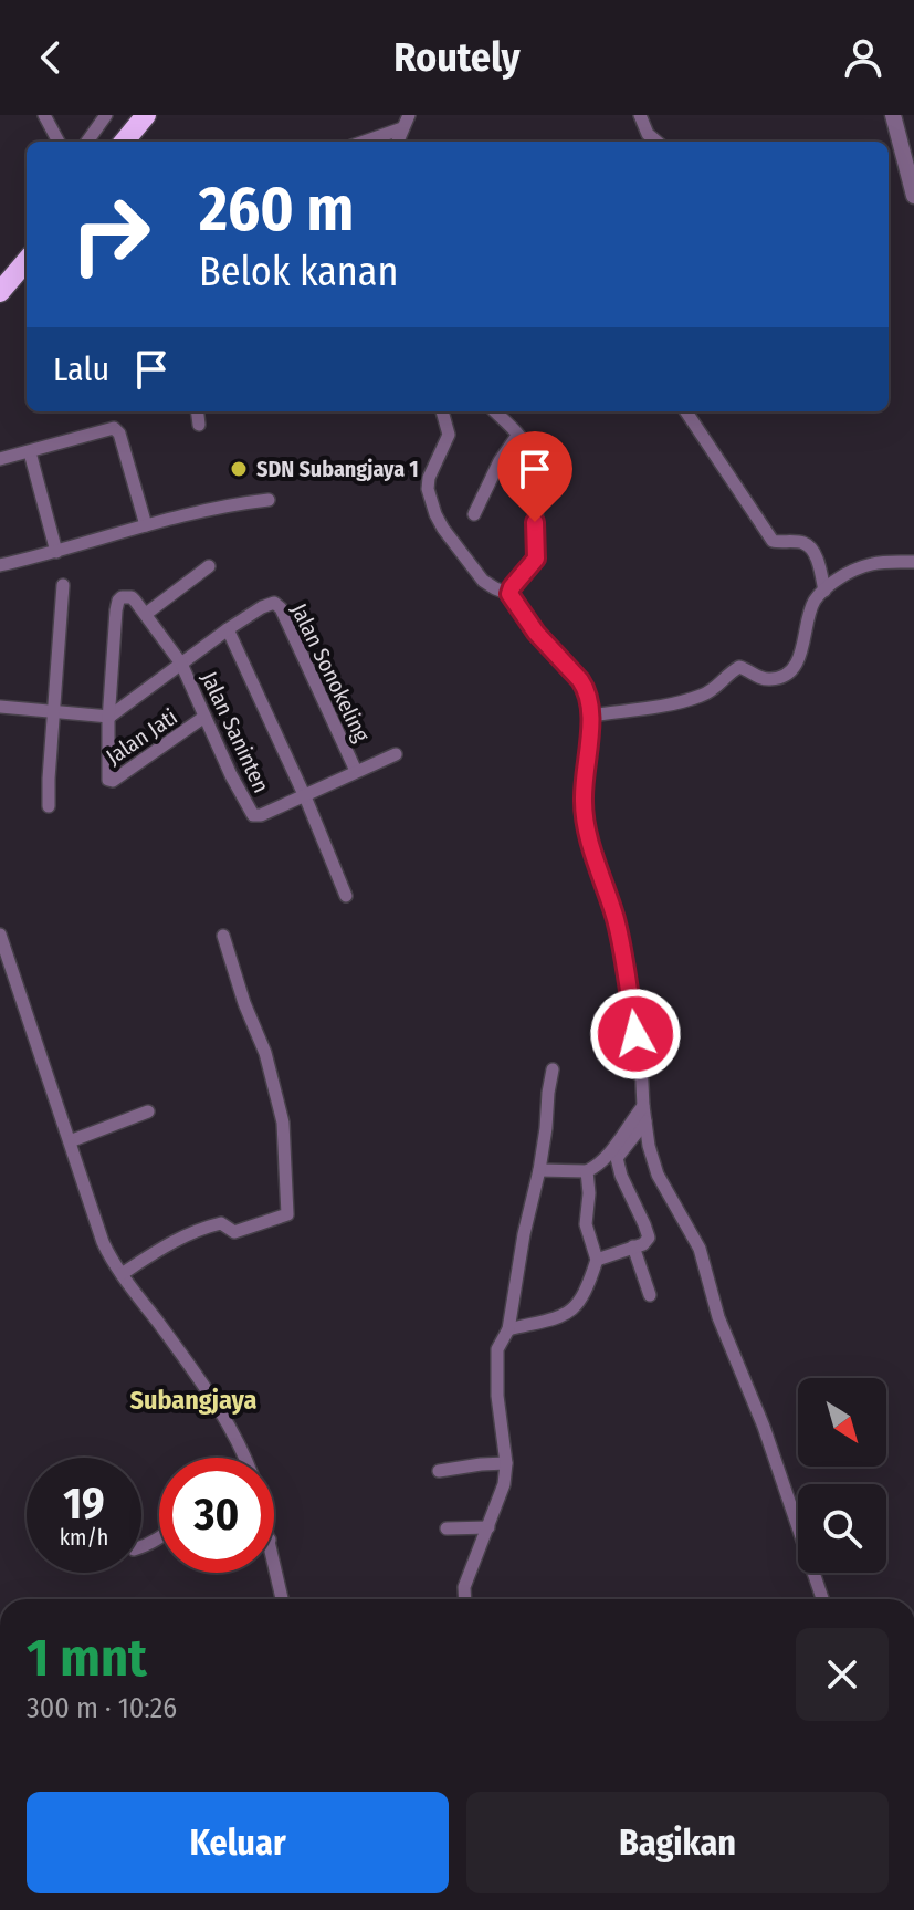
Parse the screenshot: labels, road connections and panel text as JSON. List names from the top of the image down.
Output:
{
  "streets": {
    "street": ["Jalan Sonokeling", "Jalan Saninten", "Jalan Jati"]
  },
  "crossings": [
    ["Jalan Saninten", "Jalan Jati"]
  ],
  "districts": ["Subangjaya"],
  "places": ["SDN Subangjaya 1"],
  "north": "bottom right",
  "page": {
    "header": "Routely",
    "turn": ["260 m", "Belok kanan"],
    "then": "Lalu",
    "speed": "19 km/h",
    "limit": "30",
    "heading": ["1 mnt", "300 m · 10:26"],
    "buttons": ["Keluar", "Bagikan"]
  }
}
